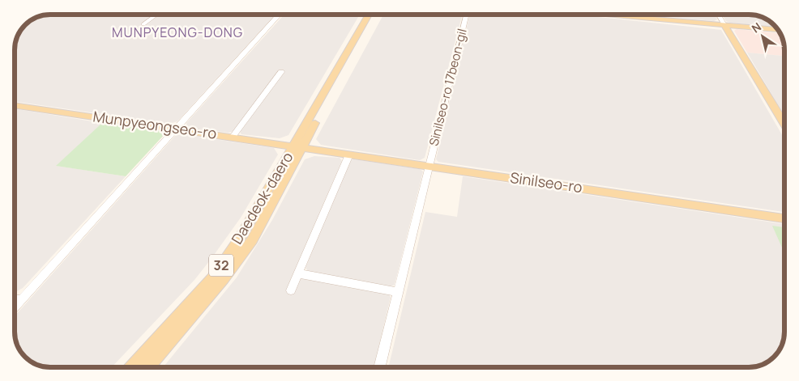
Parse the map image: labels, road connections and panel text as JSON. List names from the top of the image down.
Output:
{
  "streets": {
    "main road": [
      "Munpyeongseo-ro",
      "Sinilseo-ro",
      "Daedeok-daero",
      "32"
    ],
    "street": ["Sinilseo-ro 17beon-gil"]
  },
  "crossings": [
    ["Sinilseo-ro 17beon-gil", "Sinilseo-ro"],
    ["Munpyeongseo-ro", "Sinilseo-ro"],
    ["Munpyeongseo-ro", "Daedeok-daero"],
    ["Sinilseo-ro", "Daedeok-daero"]
  ],
  "districts": ["MUNPYEONG-DONG"],
  "north": "top left"
}
